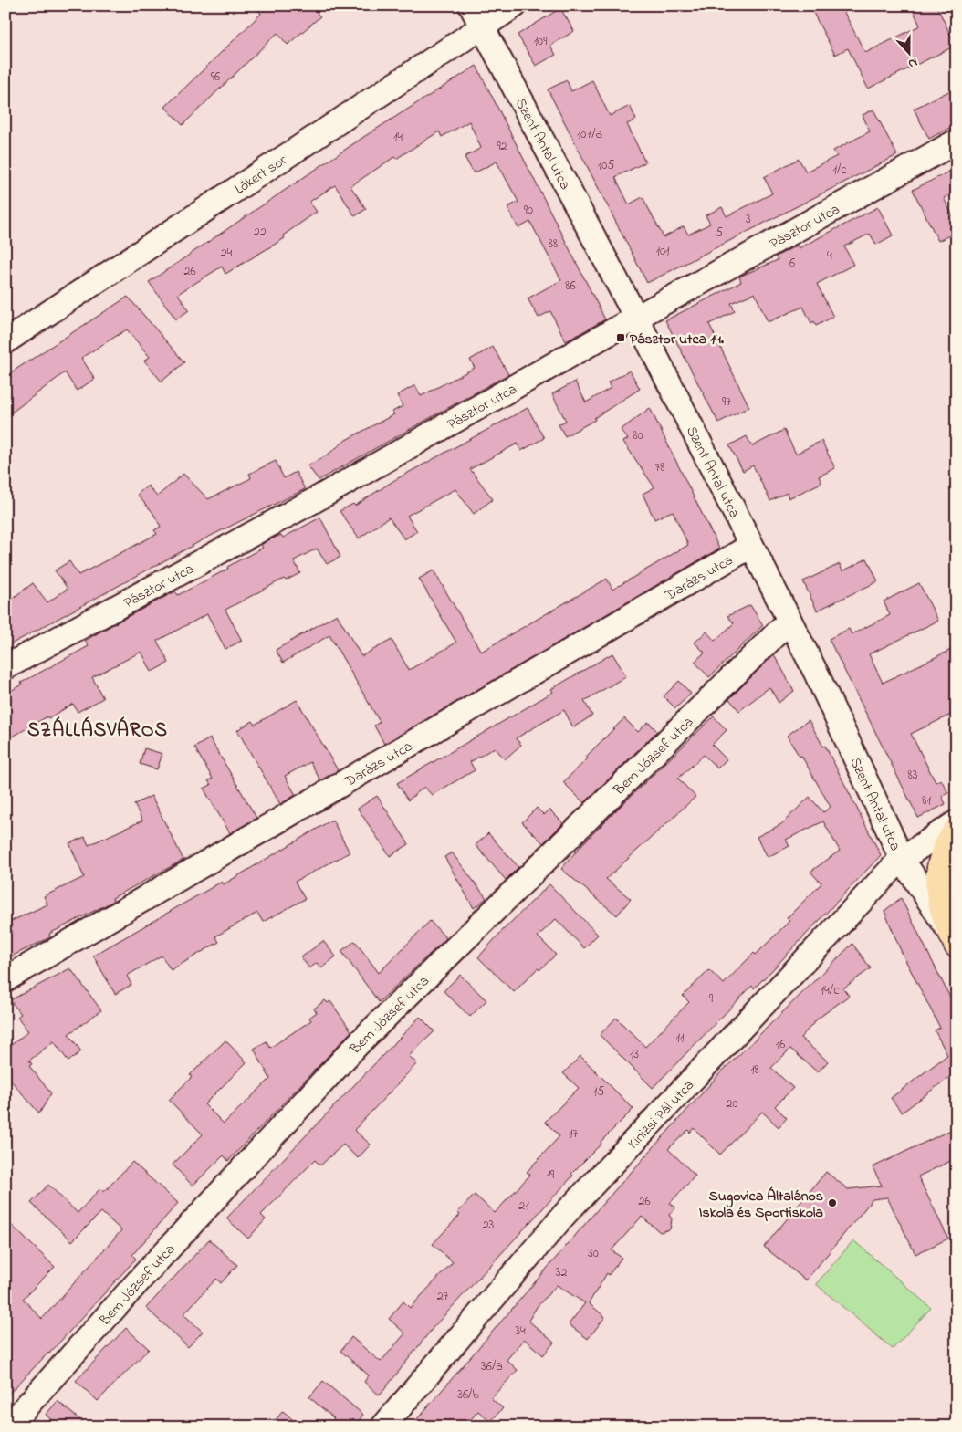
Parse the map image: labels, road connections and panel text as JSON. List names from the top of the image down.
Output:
{
  "streets": {
    "main road": ["Szent Antal utca"],
    "street": [
      "Lőkert sor",
      "Pásztor utca",
      "Darázs utca",
      "Bem József utca",
      "Kinizsi Pál utca"
    ]
  },
  "crossings": [
    ["Szent Antal utca", "Lőkert sor"],
    ["Szent Antal utca", "Pásztor utca"],
    ["Szent Antal utca", "Darázs utca"],
    ["Szent Antal utca", "Bem József utca"],
    ["Szent Antal utca", "Kinizsi Pál utca"]
  ],
  "districts": ["SZÁLLÁSVÁROS"],
  "places": {
    "transit": ["Pásztor utca 14."],
    "other": ["Sugovica Általános Iskola és Sportiskola"]
  },
  "house_numbers": [
    "109",
    "96",
    "107/a",
    "14",
    "92",
    "105",
    "1/c",
    "90",
    "3",
    "22",
    "5",
    "88",
    "101",
    "24",
    "4",
    "6",
    "26",
    "86",
    "97",
    "80",
    "78",
    "83",
    "81",
    "14/c",
    "9",
    "11",
    "16",
    "13",
    "18",
    "15",
    "20",
    "17",
    "19",
    "26",
    "21",
    "23",
    "30",
    "32",
    "27",
    "34",
    "36/a",
    "36/b"
  ],
  "north": "bottom"
}
